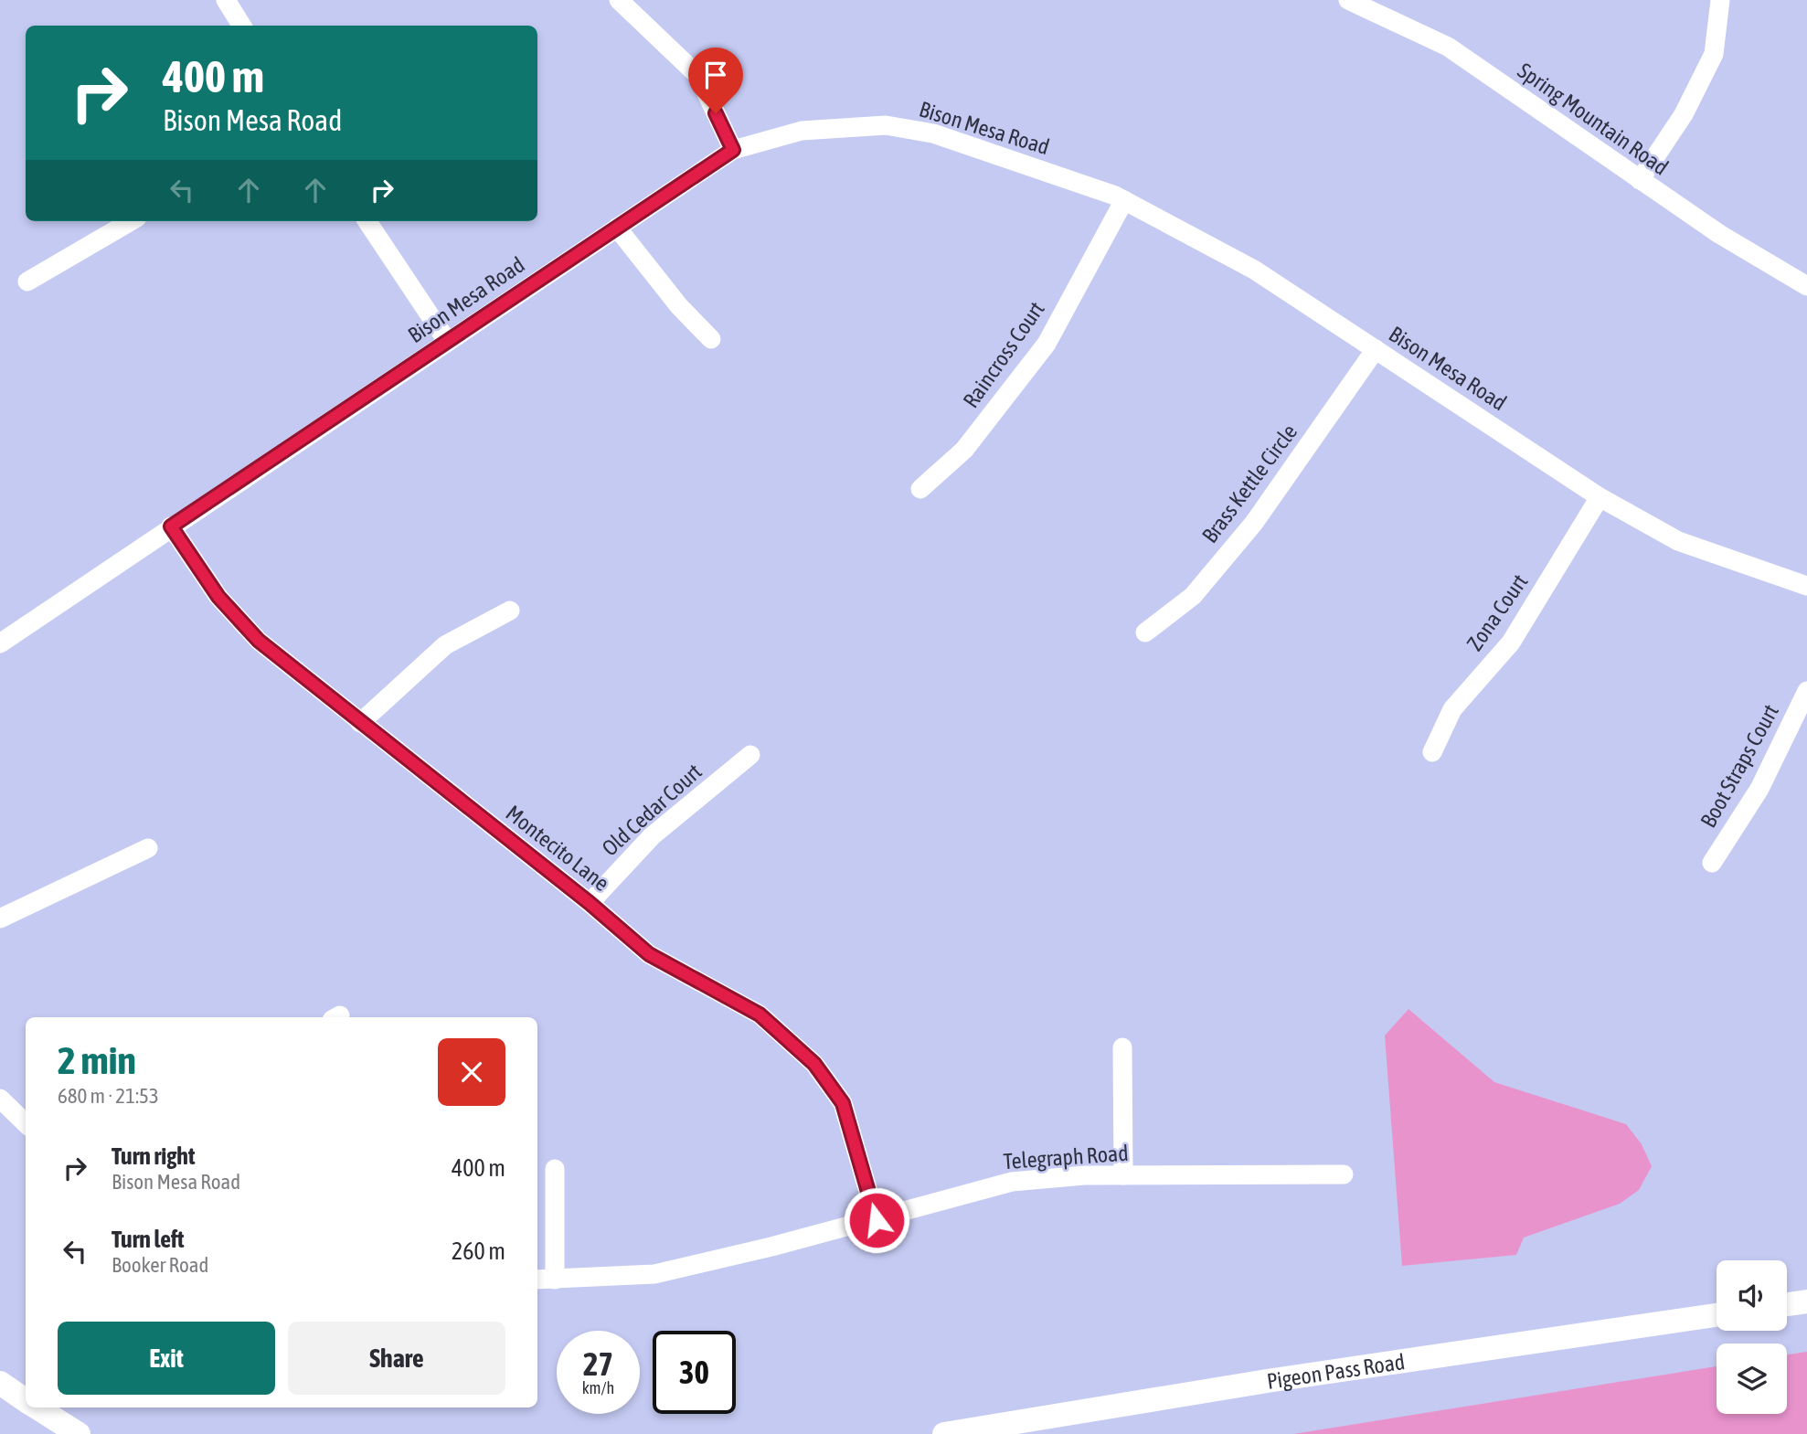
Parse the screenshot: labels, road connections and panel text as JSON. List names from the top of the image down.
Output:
{
  "streets": {
    "street": [
      "Spring Mountain Road",
      "Bison Mesa Road",
      "Raincross Court",
      "Brass Kettle Circle",
      "Zona Court",
      "Boot Straps Court",
      "Old Cedar Court",
      "Montecito Lane",
      "Telegraph Road",
      "Pigeon Pass Road"
    ]
  },
  "crossings": [
    ["Bison Mesa Road", "Raincross Court"],
    ["Bison Mesa Road", "Brass Kettle Circle"],
    ["Bison Mesa Road", "Zona Court"],
    ["Bison Mesa Road", "Montecito Lane"],
    ["Old Cedar Court", "Montecito Lane"],
    ["Montecito Lane", "Telegraph Road"]
  ],
  "page": {
    "turn": ["400 m", "Bison Mesa Road"],
    "heading": ["2 min", "680 m · 21:53"],
    "list": [
      {
        "name": "Turn right",
        "note": "Bison Mesa Road",
        "value": "400 m"
      },
      {
        "name": "Turn left",
        "note": "Booker Road",
        "value": "260 m"
      }
    ],
    "buttons": ["Exit", "Share"],
    "speed": "27 km/h",
    "limit": "30"
  }
}
